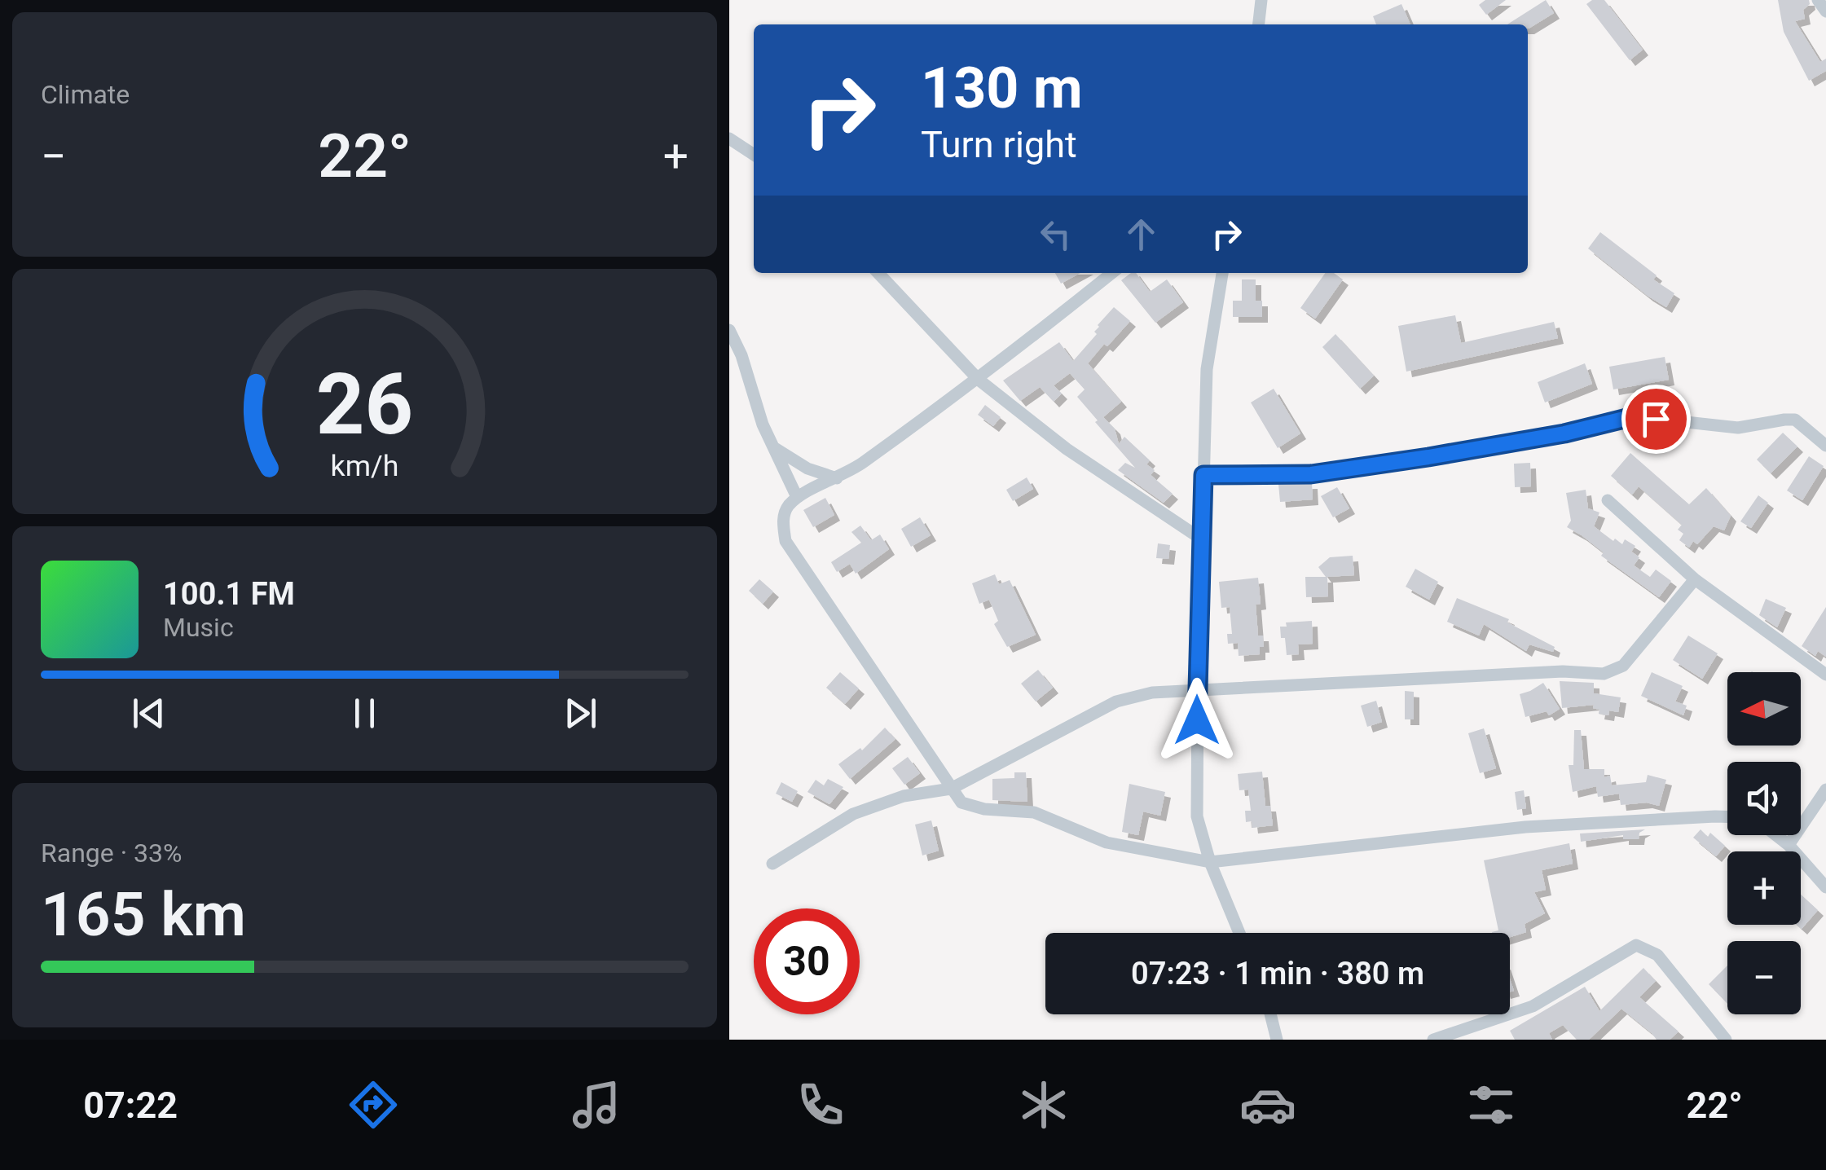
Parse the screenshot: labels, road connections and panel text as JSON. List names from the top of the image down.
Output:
{
  "north": "left",
  "page": {
    "tile": [
      "Climate",
      ["Range · 33%", "165 km"]
    ],
    "turn": ["130 m", "Turn right"],
    "heat": ["−", "22°", "+"],
    "song": ["100.1 FM", "Music"],
    "map_buttons": ["+", "−"],
    "limit": "30",
    "trip": "07:23 · 1 min · 380 m",
    "tabs": ["07:22", "22°"],
    "gauge": ["26", "km/h"]
  }
}
